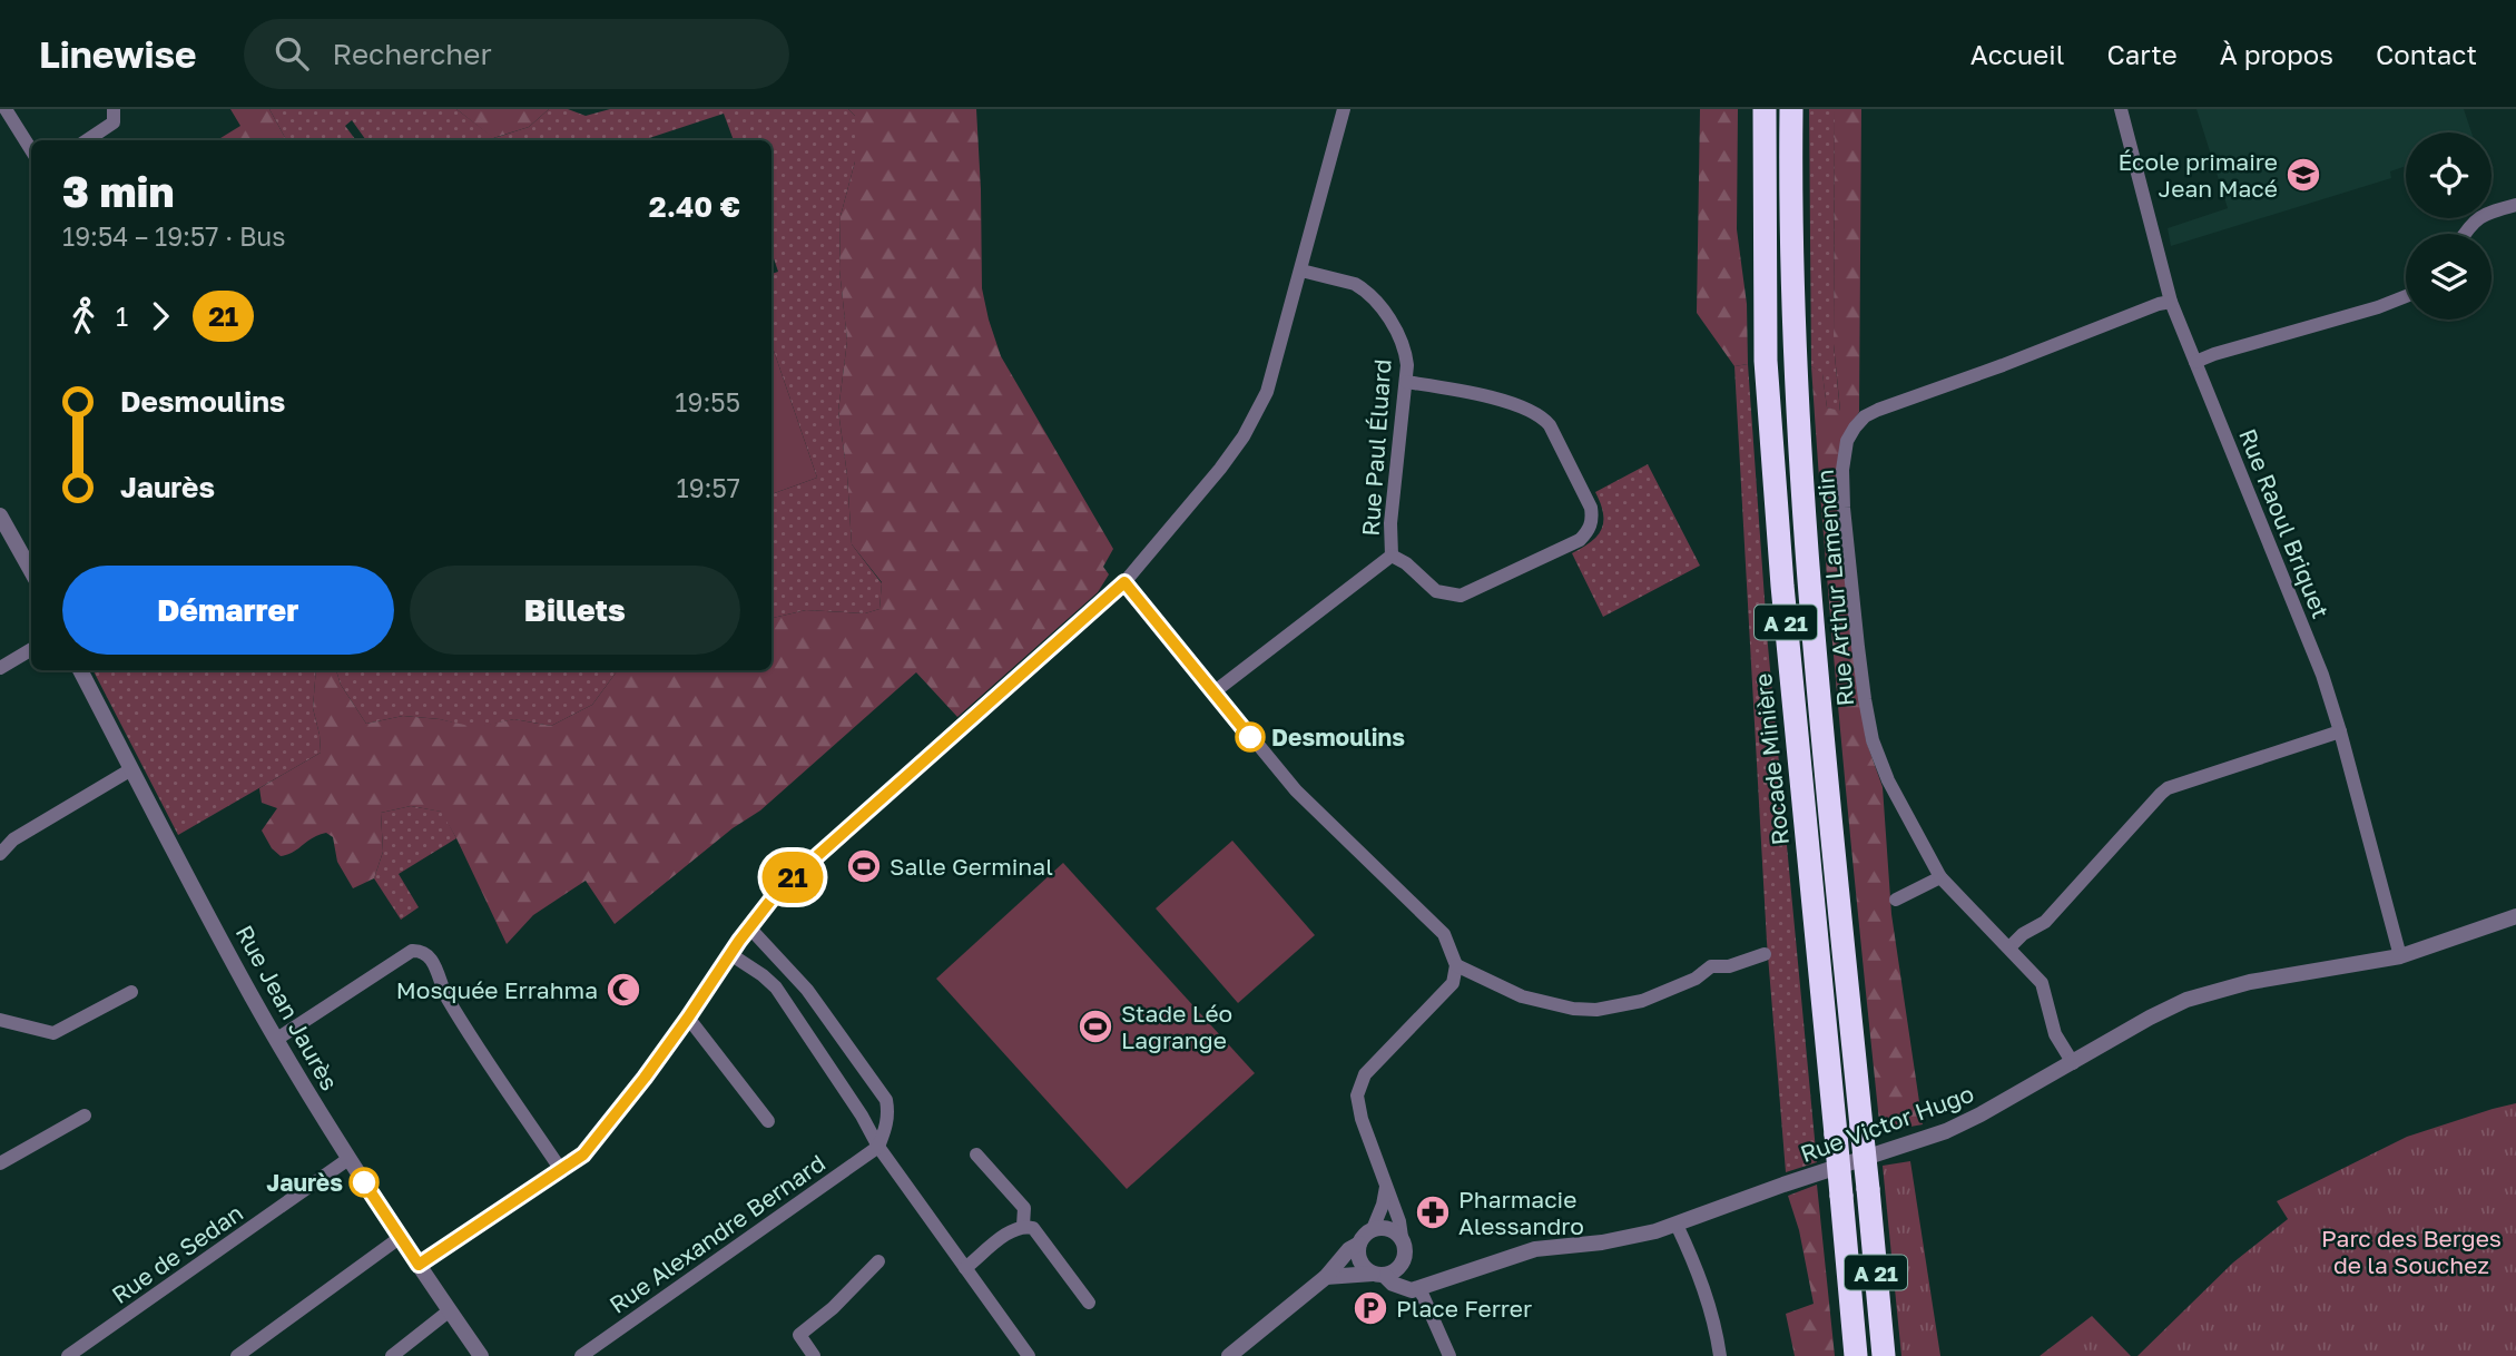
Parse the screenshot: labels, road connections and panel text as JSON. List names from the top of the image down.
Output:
{
  "streets": {
    "highway": ["A 21", "Rocade Minière"],
    "street": [
      "Rue Paul Éluard",
      "Rue Raoul Briquet",
      "Rue Arthur Lamendin",
      "Rue Jean Jaurès",
      "Rue Victor Hugo",
      "Rue Alexandre Bernard",
      "Rue de Sedan"
    ]
  },
  "crossings": [
    ["Rue Raoul Briquet", "Rue Arthur Lamendin"],
    ["Rue Raoul Briquet", "Rue Victor Hugo"],
    ["Rue Arthur Lamendin", "Rue Victor Hugo"],
    ["Rue Jean Jaurès", "Rue de Sedan"]
  ],
  "parks": ["Parc des Berges de la Souchez"],
  "places": {
    "school or university": ["École primaire Jean Macé"],
    "other": ["Desmoulins", "Jaurès"],
    "sports": ["Salle Germinal", "Stade Léo Lagrange"],
    "mosque": ["Mosquée Errahma"],
    "pharmacy": ["Pharmacie Alessandro"],
    "parking": ["Place Ferrer"]
  },
  "lines": ["bus line 21"],
  "page": {
    "header": "Linewise",
    "search": "Rechercher",
    "nav": [
      "Accueil",
      "Carte",
      "À propos",
      "Contact"
    ],
    "on_map": "21",
    "heading": ["3 min", "19:54 – 19:57 · Bus", "2.40 €"],
    "legs": ["1", "21"],
    "list": [
      {
        "name": "Desmoulins",
        "value": "19:55"
      },
      {
        "name": "Jaurès",
        "value": "19:57"
      }
    ],
    "buttons": ["Démarrer", "Billets"]
  }
}
